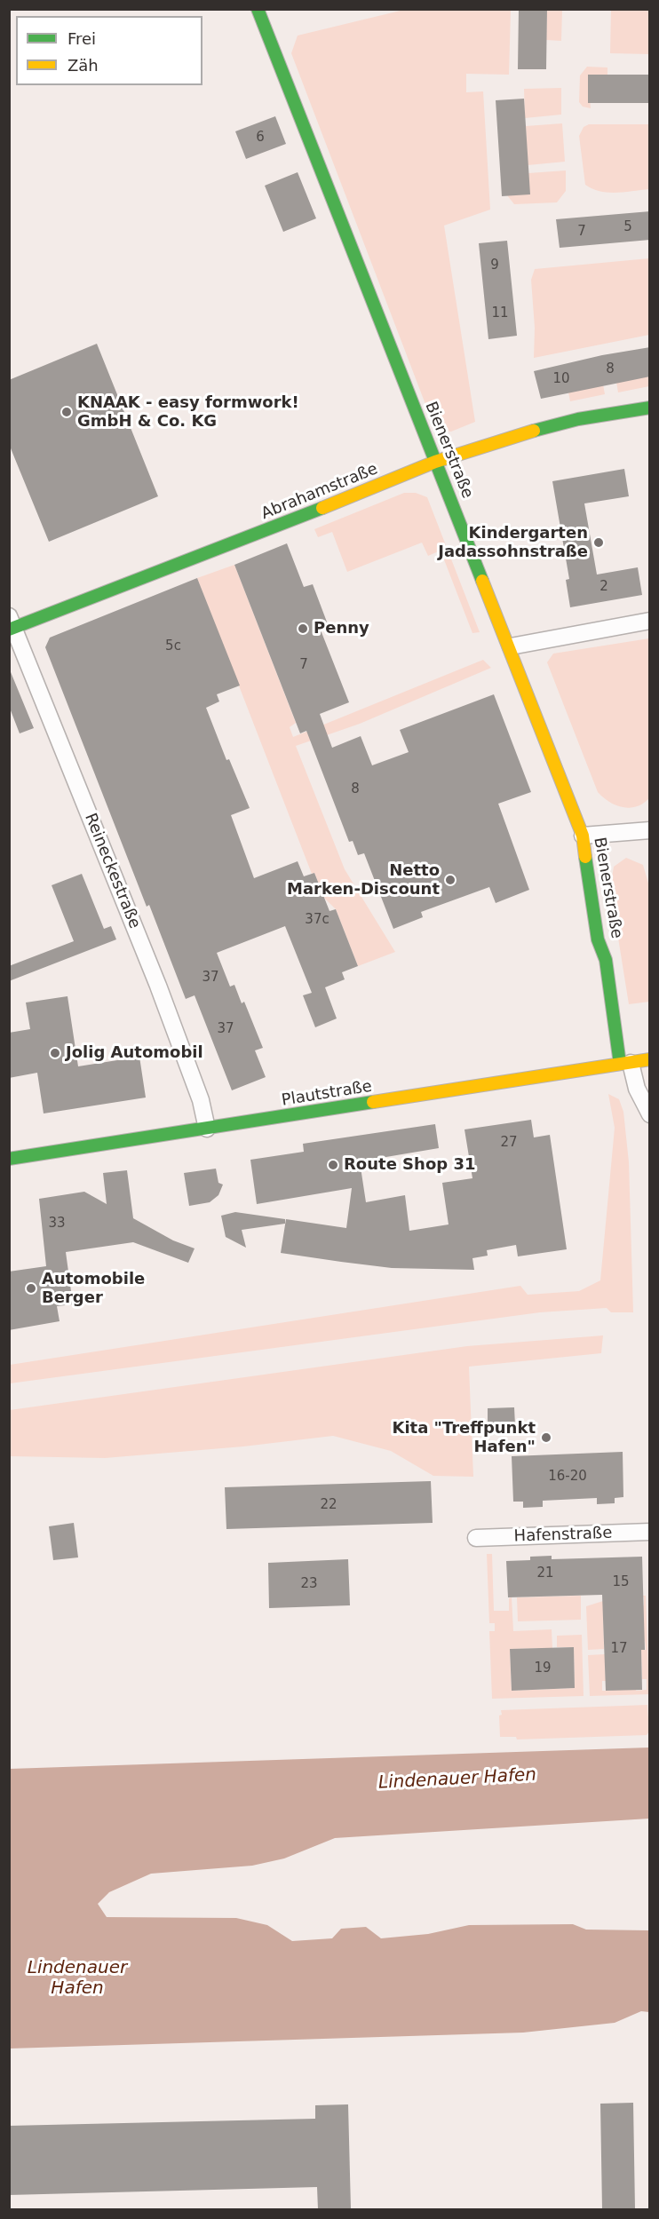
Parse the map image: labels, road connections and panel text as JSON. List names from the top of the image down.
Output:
{
  "streets": {
    "street": [
      "Bienerstraße",
      "Abrahamstraße",
      "Reineckestraße",
      "Plautstraße",
      "Hafenstraße"
    ]
  },
  "crossings": [
    ["Bienerstraße", "Abrahamstraße"],
    ["Bienerstraße", "Plautstraße"],
    ["Abrahamstraße", "Reineckestraße"],
    ["Reineckestraße", "Plautstraße"]
  ],
  "water": ["Lindenauer Hafen"],
  "places": [
    "KNAAK - easy formwork! GmbH & Co. KG",
    "Kindergarten Jadassohnstraße",
    "Penny",
    "Netto Marken-Discount",
    "Jolig Automobil",
    "Route Shop 31",
    "Automobile Berger",
    "Kita \"Treffpunkt Hafen\""
  ],
  "house_numbers": [
    "6",
    "5",
    "7",
    "9",
    "11",
    "8",
    "10",
    "2",
    "5c",
    "7",
    "8",
    "37c",
    "37",
    "37",
    "27",
    "33",
    "16-20",
    "22",
    "21",
    "15",
    "23",
    "17",
    "19"
  ],
  "legend": ["Frei", "Zäh"]
}
